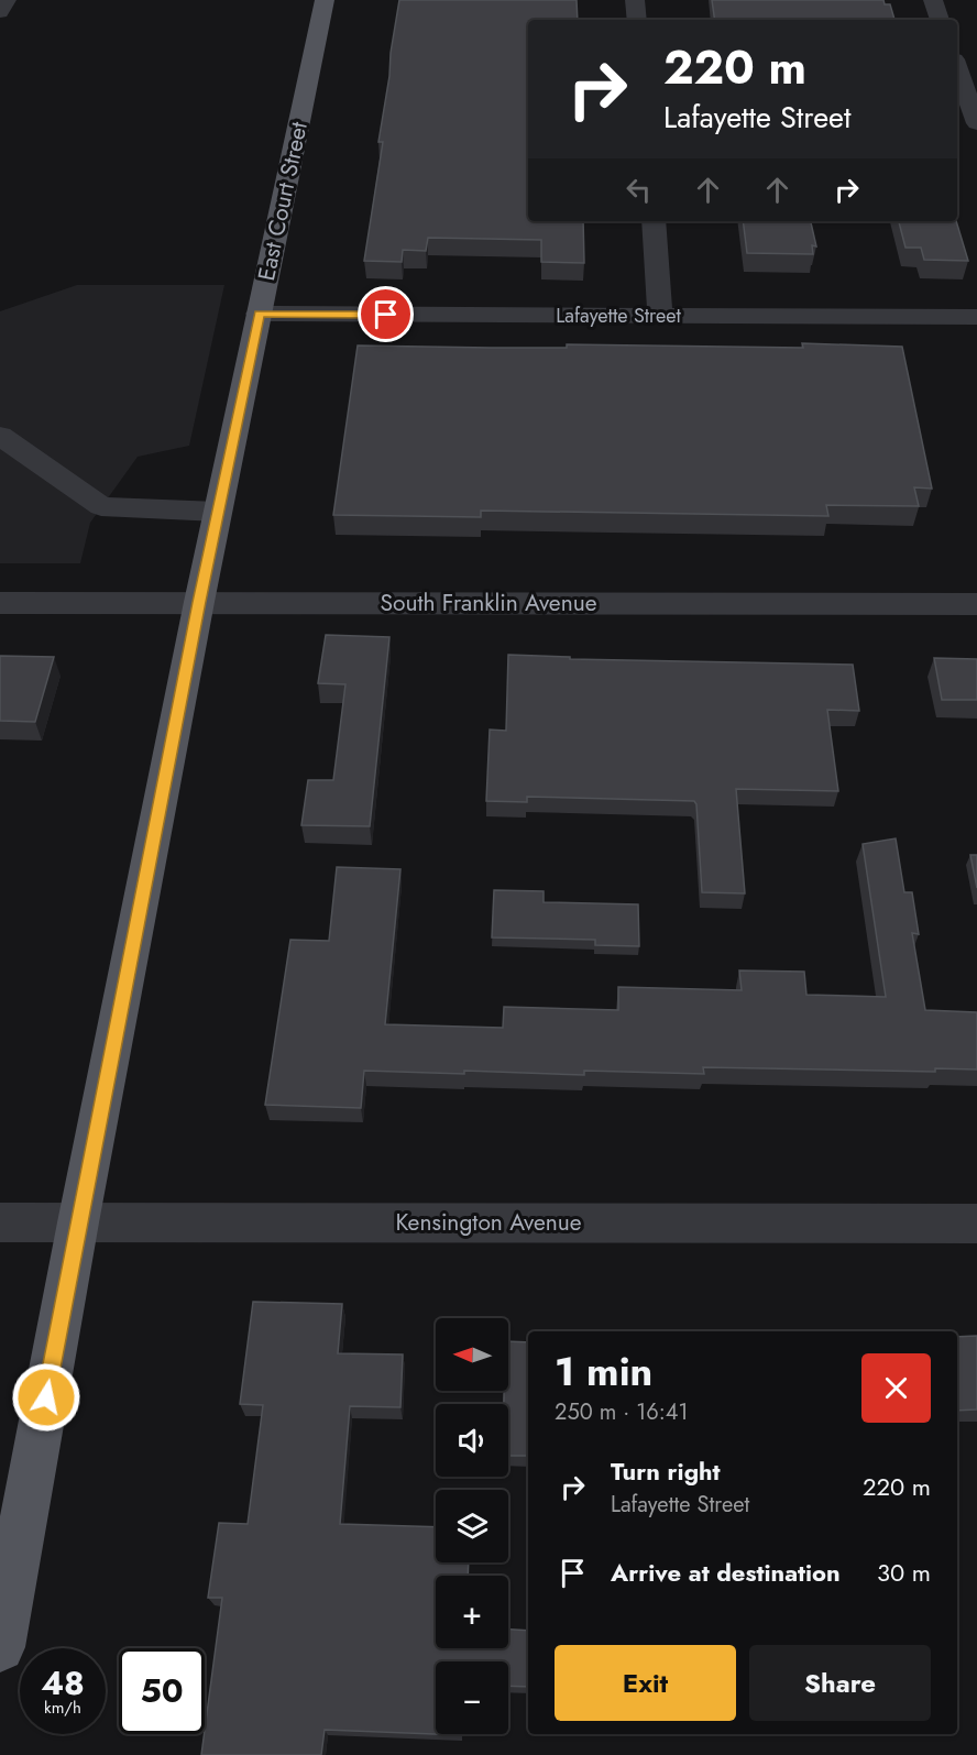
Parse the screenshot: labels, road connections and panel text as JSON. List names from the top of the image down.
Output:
{
  "streets": {
    "main road": ["East Court Street"],
    "street": ["Lafayette Street", "South Franklin Avenue", "Kensington Avenue"]
  },
  "crossings": [
    ["East Court Street", "Lafayette Street"],
    ["East Court Street", "South Franklin Avenue"],
    ["East Court Street", "Kensington Avenue"]
  ],
  "north": "left",
  "page": {
    "turn": ["220 m", "Lafayette Street"],
    "map_buttons": ["+", "−"],
    "heading": ["1 min", "250 m · 16:41"],
    "list": [
      {
        "name": "Turn right",
        "note": "Lafayette Street",
        "value": "220 m"
      },
      {
        "name": "Arrive at destination",
        "value": "30 m"
      }
    ],
    "buttons": ["Exit", "Share"],
    "speed": "48 km/h",
    "limit": "50"
  }
}
